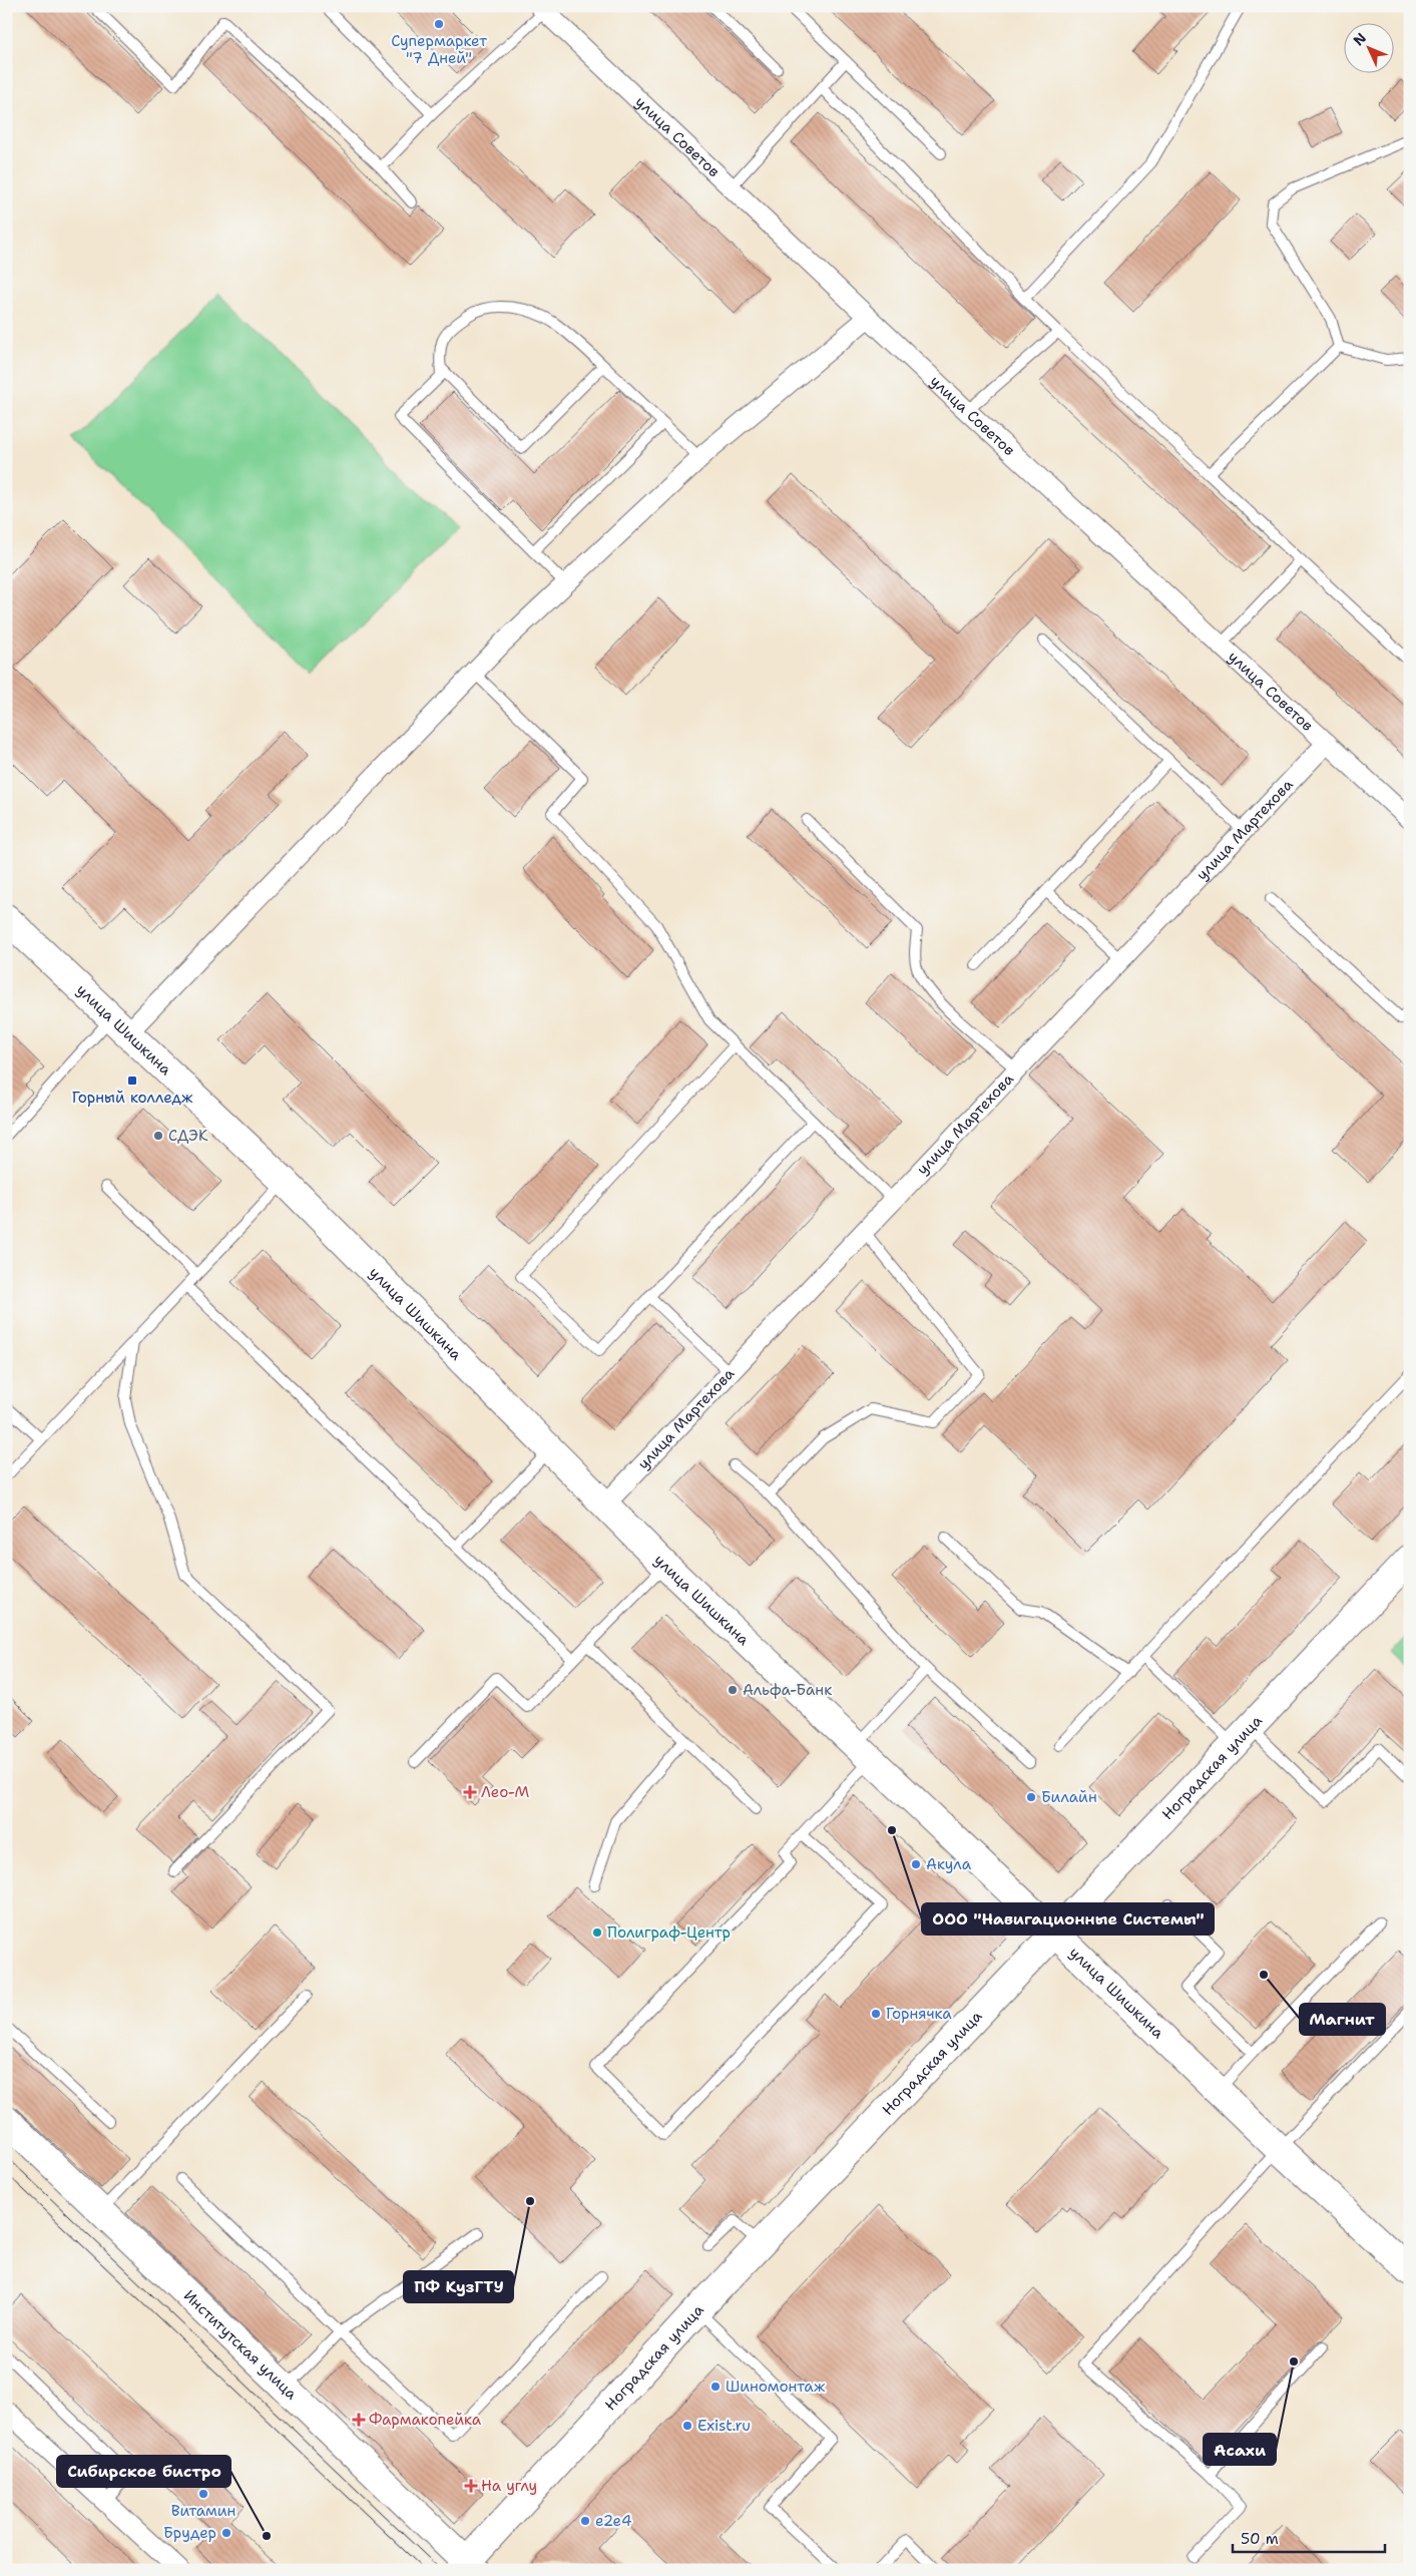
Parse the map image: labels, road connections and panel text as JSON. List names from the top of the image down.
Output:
{
  "streets": {
    "main road": ["улица Шишкина", "Ноградская улица", "Институтская улица"],
    "street": ["улица Советов", "улица Мартехова"]
  },
  "crossings": [
    ["улица Советов", "улица Мартехова"],
    ["улица Мартехова", "улица Шишкина"],
    ["улица Шишкина", "Ноградская улица"],
    ["Ноградская улица", "Институтская улица"]
  ],
  "places": {
    "other": [
      "Супермаркет \"7 Дней\"",
      "СДЭК",
      "Альфа-Банк",
      "Билайн",
      "ООО \"Навигационные Системы\"",
      "Акула",
      "Полиграф-Центр",
      "Магнит",
      "Горнячка",
      "ПФ КузГТУ",
      "Асахи",
      "Шиномонтаж",
      "Exist.ru",
      "Витамин",
      "e2e4",
      "Брудер",
      "Сибирское бистро"
    ],
    "transit": ["Горный колледж"],
    "health": ["Лео-М", "Фармакопейка", "На углу"]
  },
  "scale_bar": "50 m",
  "north": "top left"
}
